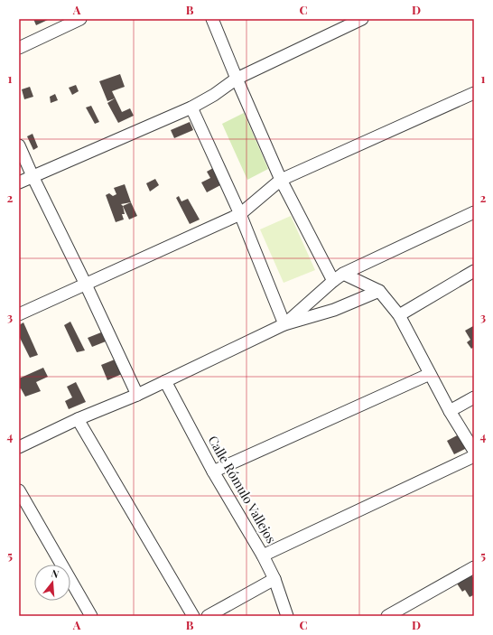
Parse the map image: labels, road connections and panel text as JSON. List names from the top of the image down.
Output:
{
  "streets": {
    "street": ["Calle Rómulo Vallejos"]
  },
  "north": "top",
  "grid": {
    "columns": [
      "A",
      "B",
      "C",
      "D"
    ],
    "rows": [
      "1",
      "2",
      "3",
      "4",
      "5"
    ]
  }
}
